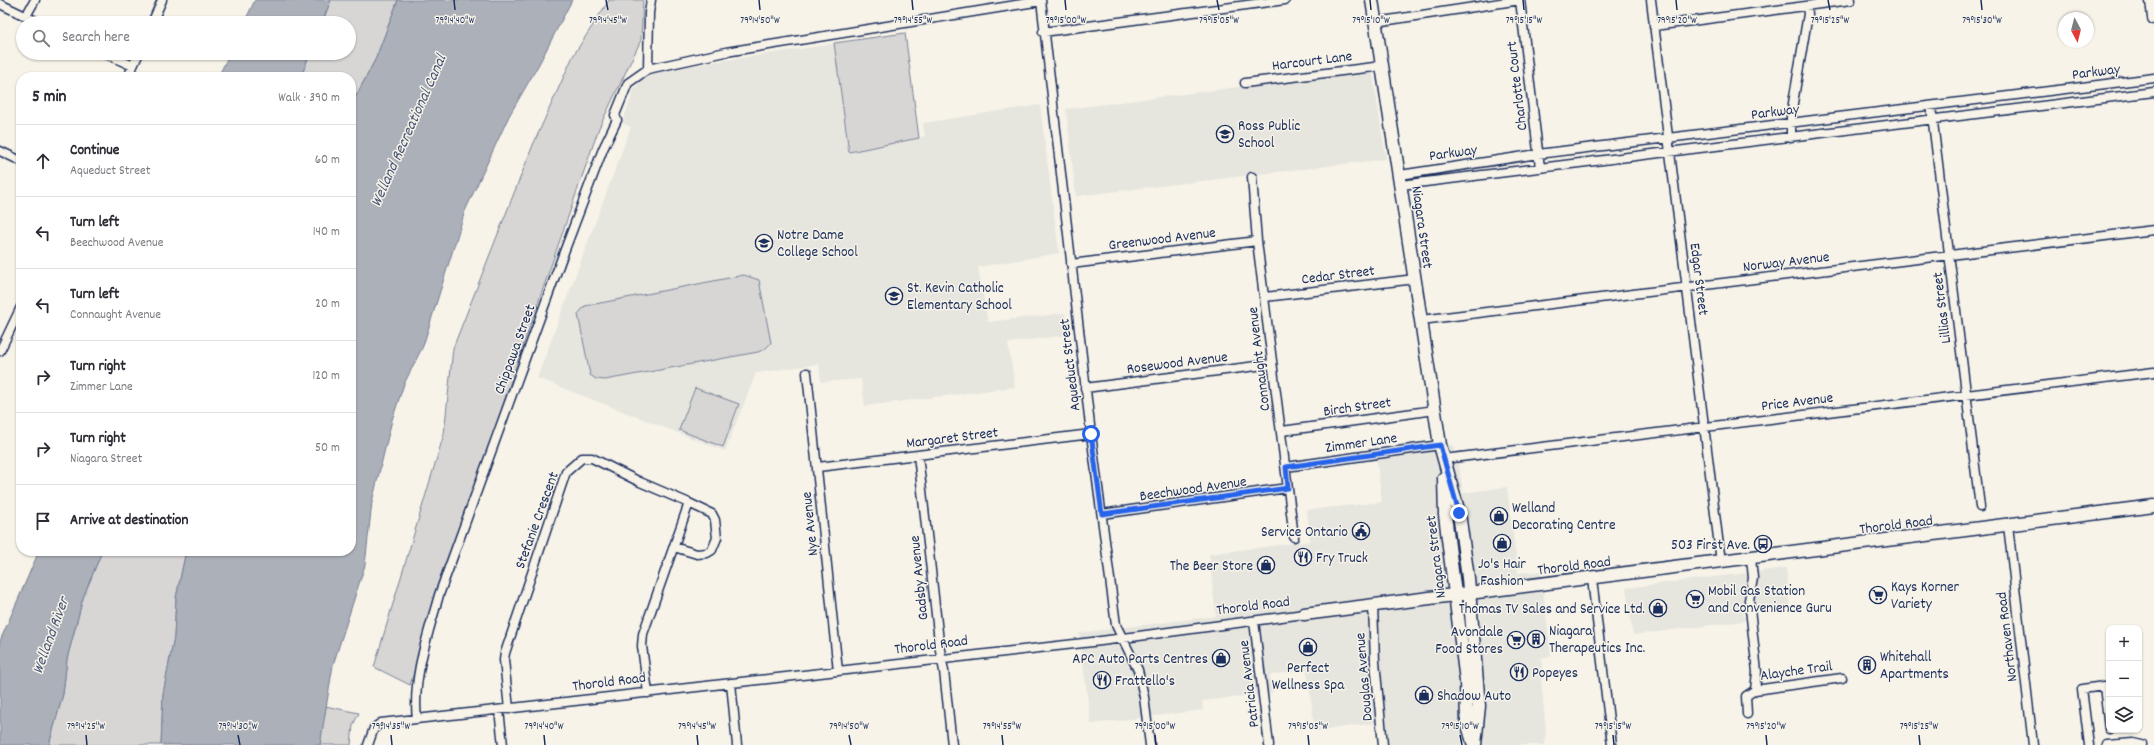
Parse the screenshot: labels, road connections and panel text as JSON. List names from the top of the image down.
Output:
{
  "streets": {
    "main road": ["Niagara Street", "Thorold Road"],
    "street": [
      "Harcourt Lane",
      "Parkway",
      "Charlotte Court",
      "Greenwood Avenue",
      "Norway Avenue",
      "Cedar Street",
      "Edgar Street",
      "Lillias Street",
      "Chippawa Street",
      "Connaught Avenue",
      "Rosewood Avenue",
      "Aqueduct Street",
      "Price Avenue",
      "Birch Street",
      "Margaret Street",
      "Zimmer Lane",
      "Beechwood Avenue",
      "Stefanie Crescent",
      "Nye Avenue",
      "Gadsby Avenue",
      "Northaven Road",
      "Alayche Trail",
      "Douglas Avenue",
      "Patricia Avenue"
    ]
  },
  "crossings": [
    ["Harcourt Lane", "Niagara Street"],
    ["Parkway", "Charlotte Court"],
    ["Parkway", "Niagara Street"],
    ["Parkway", "Edgar Street"],
    ["Parkway", "Lillias Street"],
    ["Niagara Street", "Norway Avenue"],
    ["Niagara Street", "Cedar Street"],
    ["Niagara Street", "Price Avenue"],
    ["Niagara Street", "Birch Street"],
    ["Niagara Street", "Zimmer Lane"],
    ["Niagara Street", "Thorold Road"],
    ["Greenwood Avenue", "Connaught Avenue"],
    ["Greenwood Avenue", "Aqueduct Street"],
    ["Norway Avenue", "Edgar Street"],
    ["Norway Avenue", "Lillias Street"],
    ["Cedar Street", "Connaught Avenue"],
    ["Edgar Street", "Price Avenue"],
    ["Edgar Street", "Thorold Road"],
    ["Lillias Street", "Price Avenue"],
    ["Chippawa Street", "Thorold Road"],
    ["Connaught Avenue", "Rosewood Avenue"],
    ["Connaught Avenue", "Birch Street"],
    ["Connaught Avenue", "Zimmer Lane"],
    ["Connaught Avenue", "Beechwood Avenue"],
    ["Rosewood Avenue", "Aqueduct Street"],
    ["Aqueduct Street", "Margaret Street"],
    ["Aqueduct Street", "Beechwood Avenue"],
    ["Aqueduct Street", "Thorold Road"],
    ["Margaret Street", "Nye Avenue"],
    ["Margaret Street", "Gadsby Avenue"],
    ["Stefanie Crescent", "Thorold Road"],
    ["Nye Avenue", "Thorold Road"],
    ["Thorold Road", "Gadsby Avenue"],
    ["Thorold Road", "Northaven Road"],
    ["Thorold Road", "Douglas Avenue"],
    ["Thorold Road", "Patricia Avenue"]
  ],
  "water": ["Welland Recreational Canal", "Welland River"],
  "places": {
    "school or university": ["Ross Public School", "Notre Dame College School", "St. Kevin Catholic Elementary School"],
    "shop": [
      "Welland Decorating Centre",
      "Jo's Hair Fashion",
      "The Beer Store",
      "Thomas TV Sales and Service Ltd.",
      "Perfect Wellness Spa",
      "APC Auto Parts Centres",
      "Shadow Auto"
    ],
    "public building": ["Service Ontario"],
    "bus stop": ["503 First Ave."],
    "restaurant": ["Fry Truck", "Popeyes", "Frattello's"],
    "supermarket": ["Kays Korner Variety", "Mobil Gas Station and Convenience Guru", "Avondale Food Stores"],
    "building": ["Niagara Therapeutics Inc.", "Whitehall Apartments"]
  },
  "north": "bottom",
  "page": {
    "search": "Search here",
    "heading": ["5 min", "Walk · 390 m"],
    "list": [
      ["Continue", "Aqueduct Street", "60 m"],
      ["Turn left", "Beechwood Avenue", "140 m"],
      ["Turn left", "Connaught Avenue", "20 m"],
      ["Turn right", "Zimmer Lane", "120 m"],
      ["Turn right", "Niagara Street", "50 m"],
      "Arrive at destination"
    ],
    "map_buttons": ["+", "−"]
  },
  "coordinates": [
    "79°14'40\"W",
    "79°14'55\"W",
    "79°14'45\"W",
    "79°14'50\"W",
    "79°15'00\"W",
    "79°15'05\"W",
    "79°15'10\"W",
    "79°15'15\"W",
    "79°15'20\"W",
    "79°15'25\"W",
    "79°15'30\"W",
    "79°14'25\"W",
    "79°14'30\"W",
    "79°14'35\"W"
  ]
}
